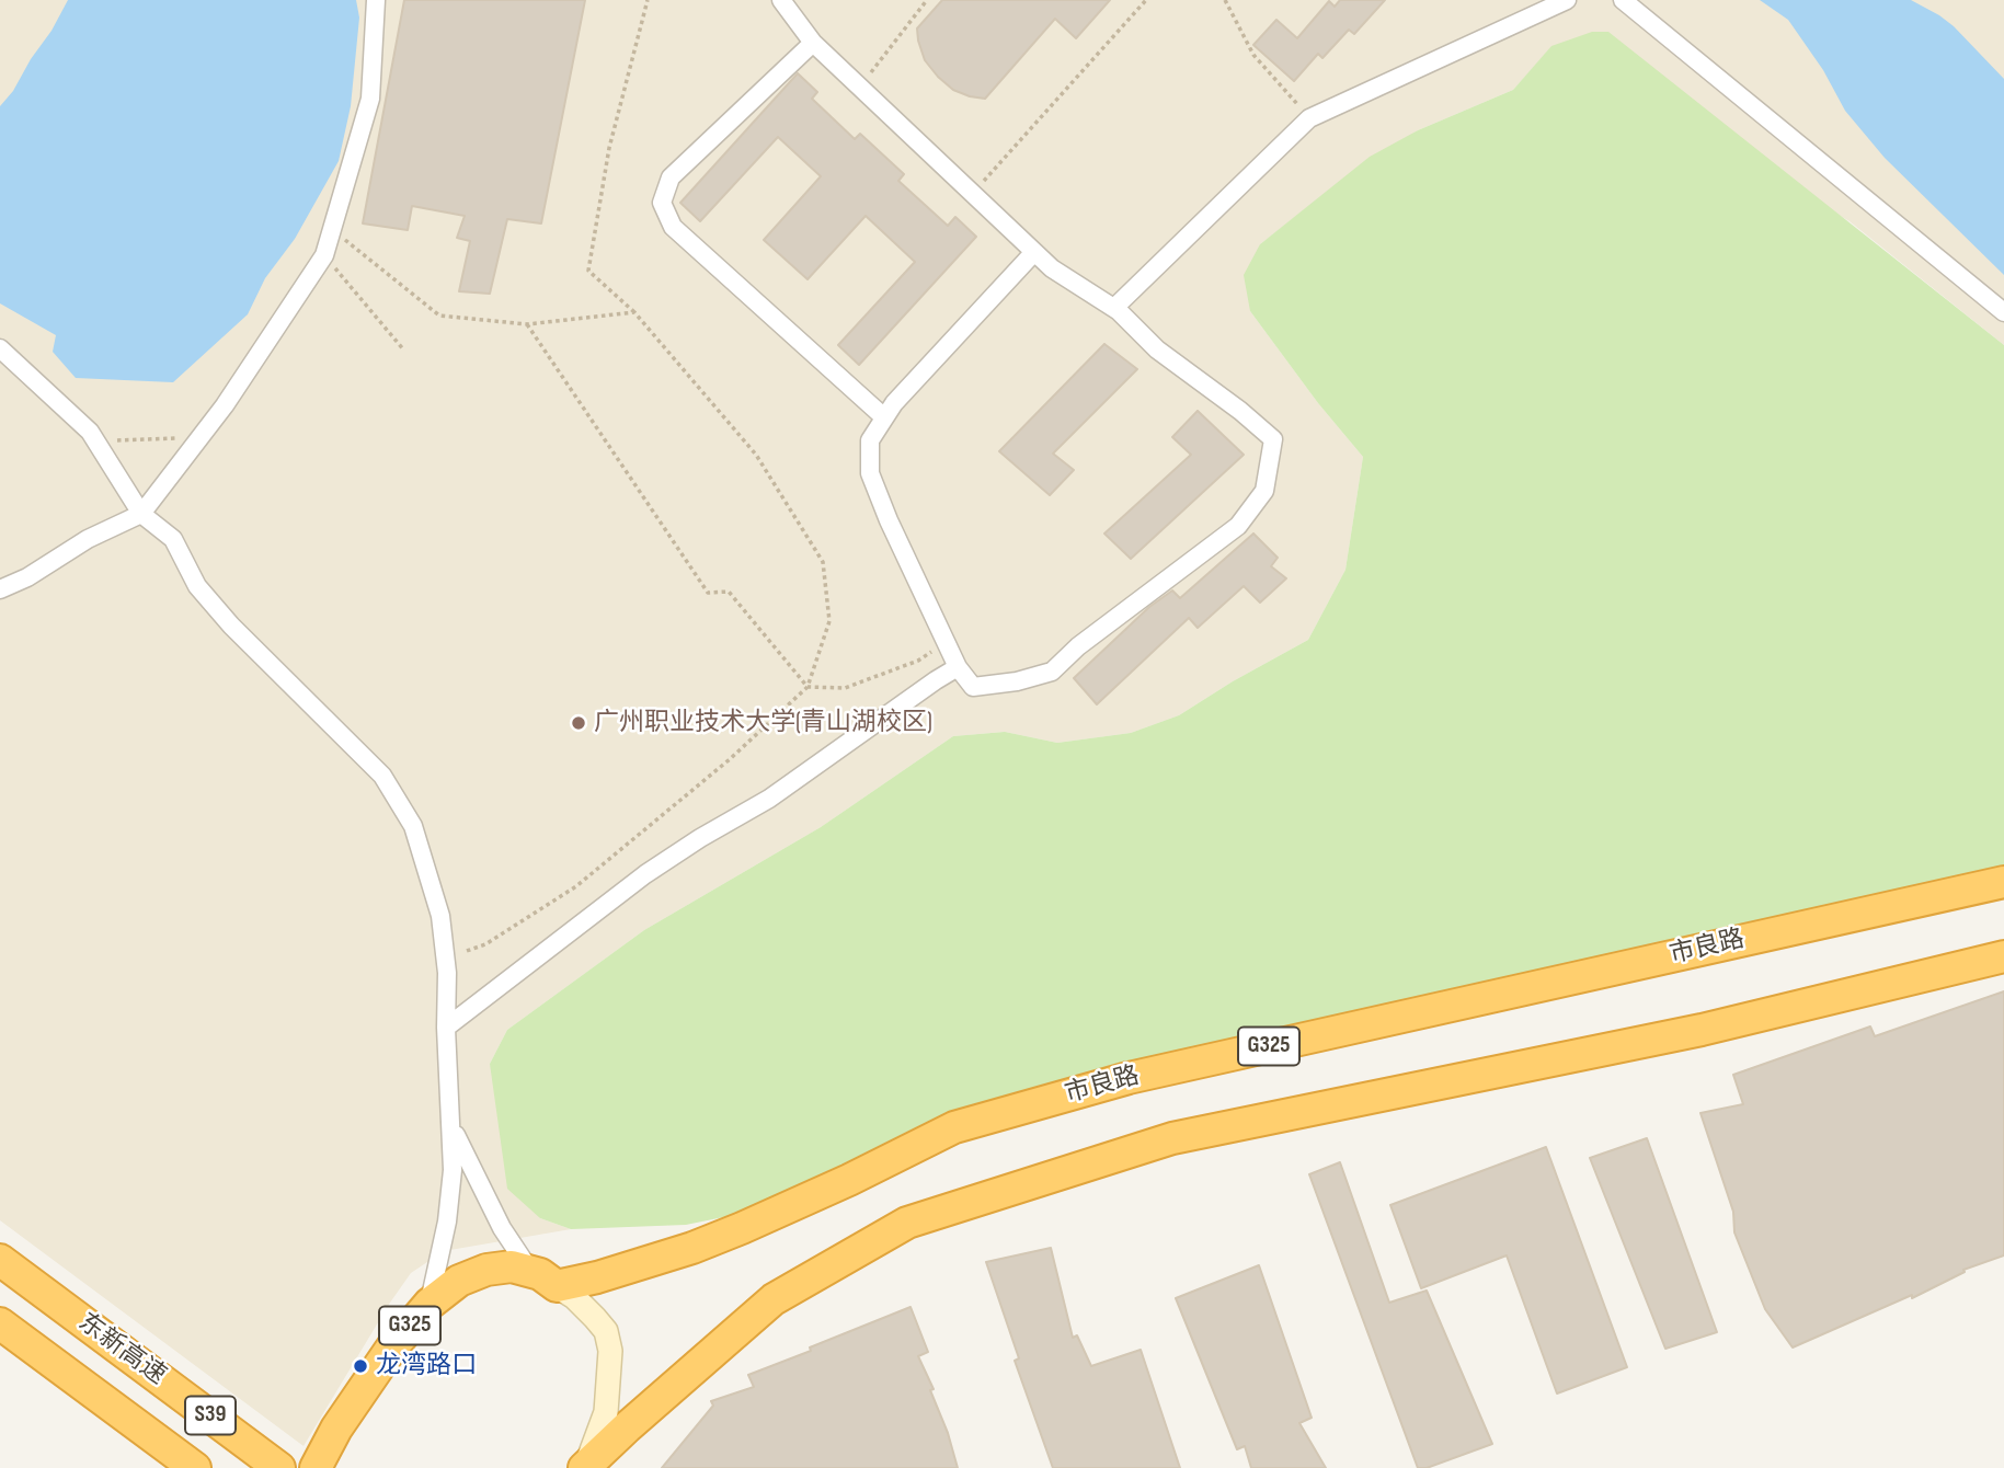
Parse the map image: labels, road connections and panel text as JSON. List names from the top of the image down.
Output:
{
  "streets": {
    "highway": [
      "市良路",
      "G325",
      "东新高速",
      "S39"
    ]
  },
  "places": ["广州职业技术大学(青山湖校区)", "龙湾路口"]
}
